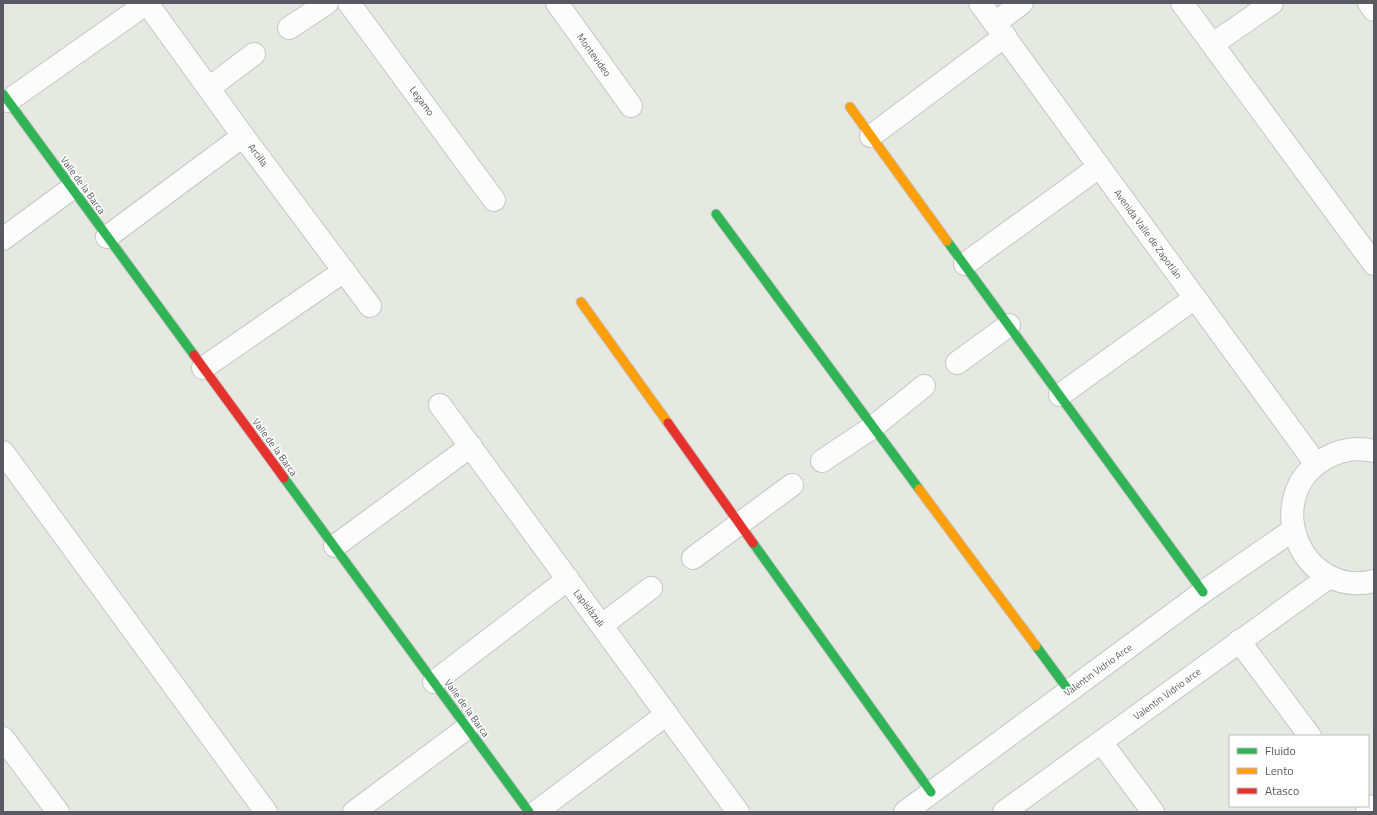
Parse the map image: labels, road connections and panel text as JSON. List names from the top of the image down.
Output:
{
  "streets": {
    "street": [
      "Montevideo",
      "Legamo",
      "Arcilla",
      "Valle de la Barca",
      "Avenida Valle de Zapotlán",
      "Lapislázuli",
      "Valentin Vidrio Arce",
      "Valentin Vidrio arce"
    ]
  },
  "legend": ["Fluido", "Lento", "Atasco"]
}
